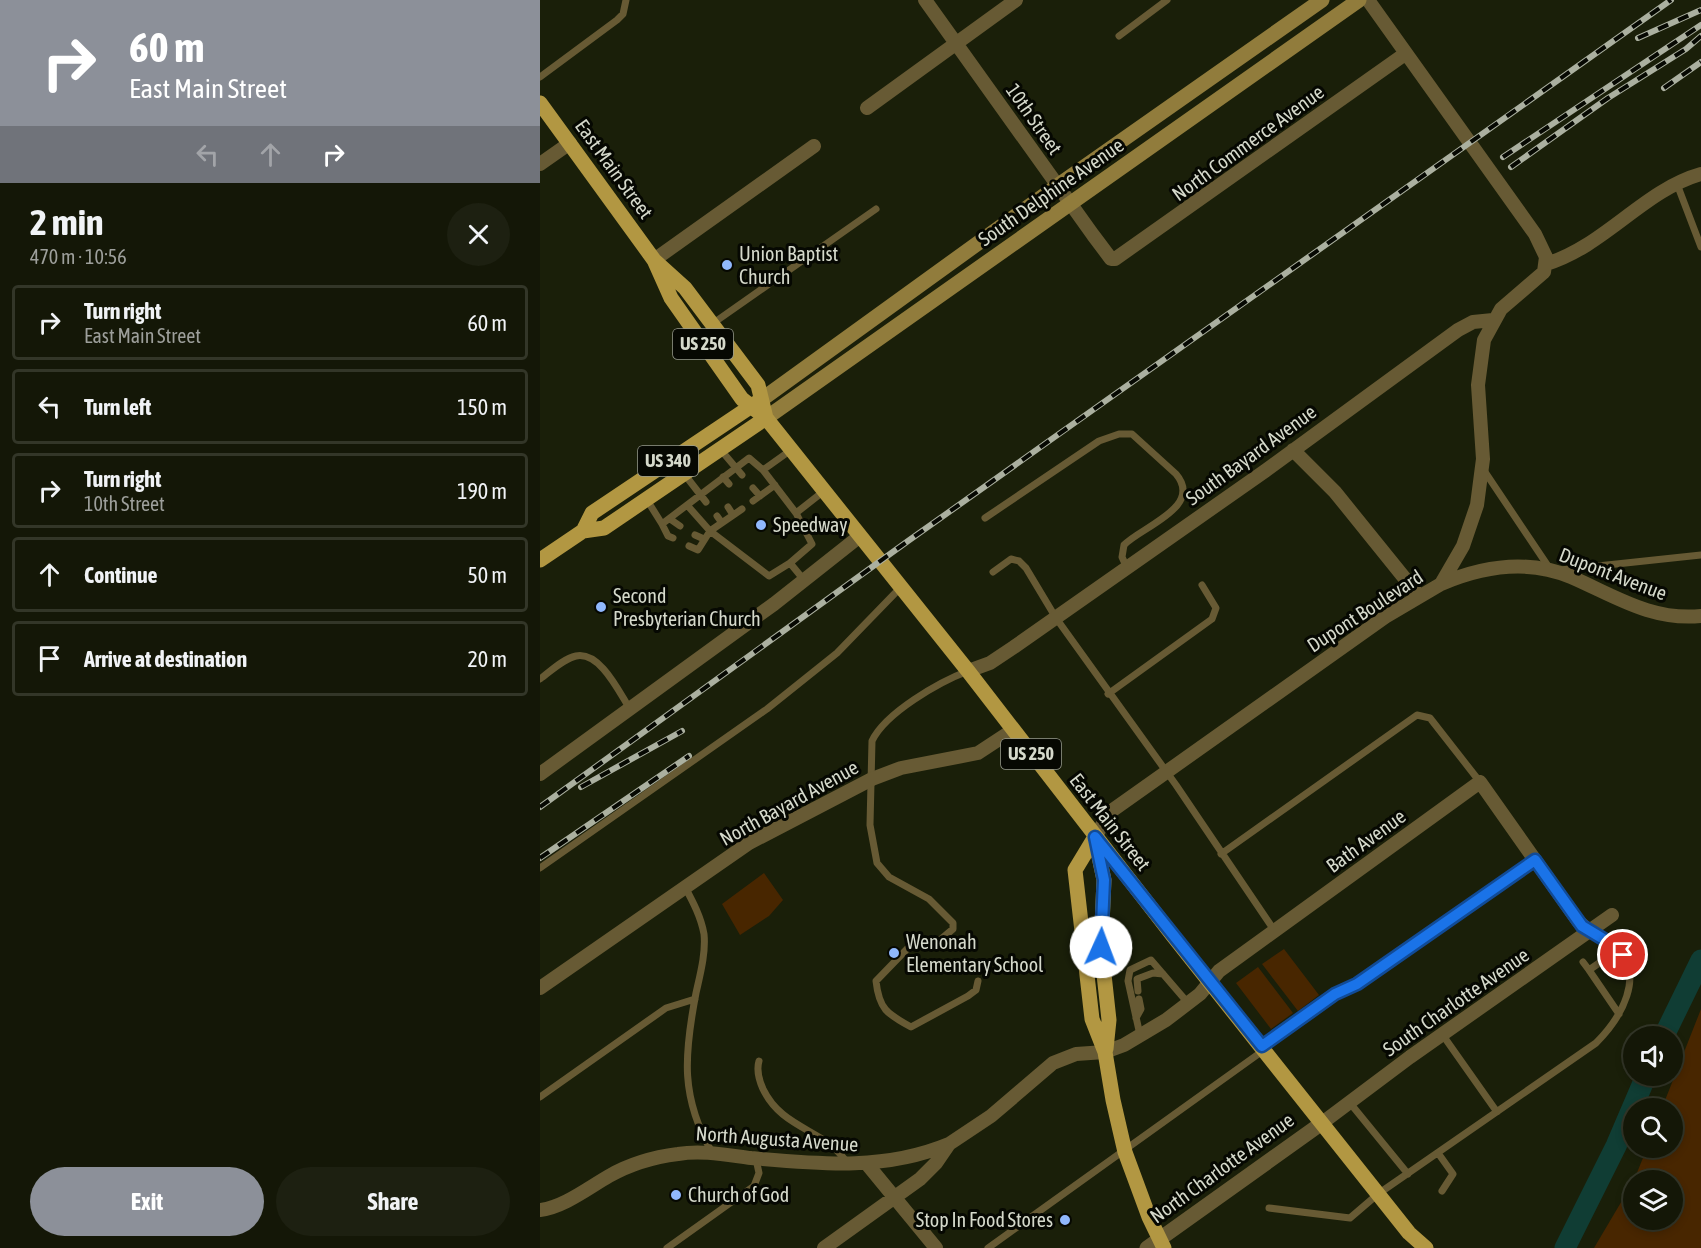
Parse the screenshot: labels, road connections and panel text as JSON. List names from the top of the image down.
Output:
{
  "streets": {
    "main road": [
      "East Main Street",
      "South Delphine Avenue",
      "US 250",
      "US 340"
    ],
    "street": [
      "10th Street",
      "North Commerce Avenue",
      "South Bayard Avenue",
      "Dupont Avenue",
      "Dupont Boulevard",
      "North Bayard Avenue",
      "Bath Avenue",
      "South Charlotte Avenue",
      "North Augusta Avenue",
      "North Charlotte Avenue"
    ]
  },
  "crossings": [
    ["10th Street", "North Commerce Avenue"],
    ["10th Street", "South Delphine Avenue"],
    ["East Main Street", "South Delphine Avenue"],
    ["East Main Street", "US 250"],
    ["East Main Street", "South Bayard Avenue"],
    ["East Main Street", "US 340"],
    ["East Main Street", "Dupont Boulevard"],
    ["East Main Street", "North Bayard Avenue"],
    ["East Main Street", "Bath Avenue"],
    ["East Main Street", "South Charlotte Avenue"],
    ["East Main Street", "North Charlotte Avenue"],
    ["South Delphine Avenue", "US 340"],
    ["US 250", "Dupont Boulevard"],
    ["US 250", "Bath Avenue"],
    ["US 250", "North Charlotte Avenue"],
    ["South Bayard Avenue", "Dupont Boulevard"],
    ["Dupont Avenue", "Dupont Boulevard"],
    ["South Charlotte Avenue", "North Charlotte Avenue"]
  ],
  "places": [
    "Union Baptist Church",
    "Speedway",
    "Second Presbyterian Church",
    "Wenonah Elementary School",
    "Church of God",
    "Stop In Food Stores"
  ],
  "page": {
    "turn": ["60 m", "East Main Street"],
    "heading": ["2 min", "470 m · 10:56"],
    "list": [
      {
        "name": "Turn right",
        "note": "East Main Street",
        "value": "60 m"
      },
      {
        "name": "Turn left",
        "value": "150 m"
      },
      {
        "name": "Turn right",
        "note": "10th Street",
        "value": "190 m"
      },
      {
        "name": "Continue",
        "value": "50 m"
      },
      {
        "name": "Arrive at destination",
        "value": "20 m"
      }
    ],
    "buttons": ["Exit", "Share"]
  }
}
